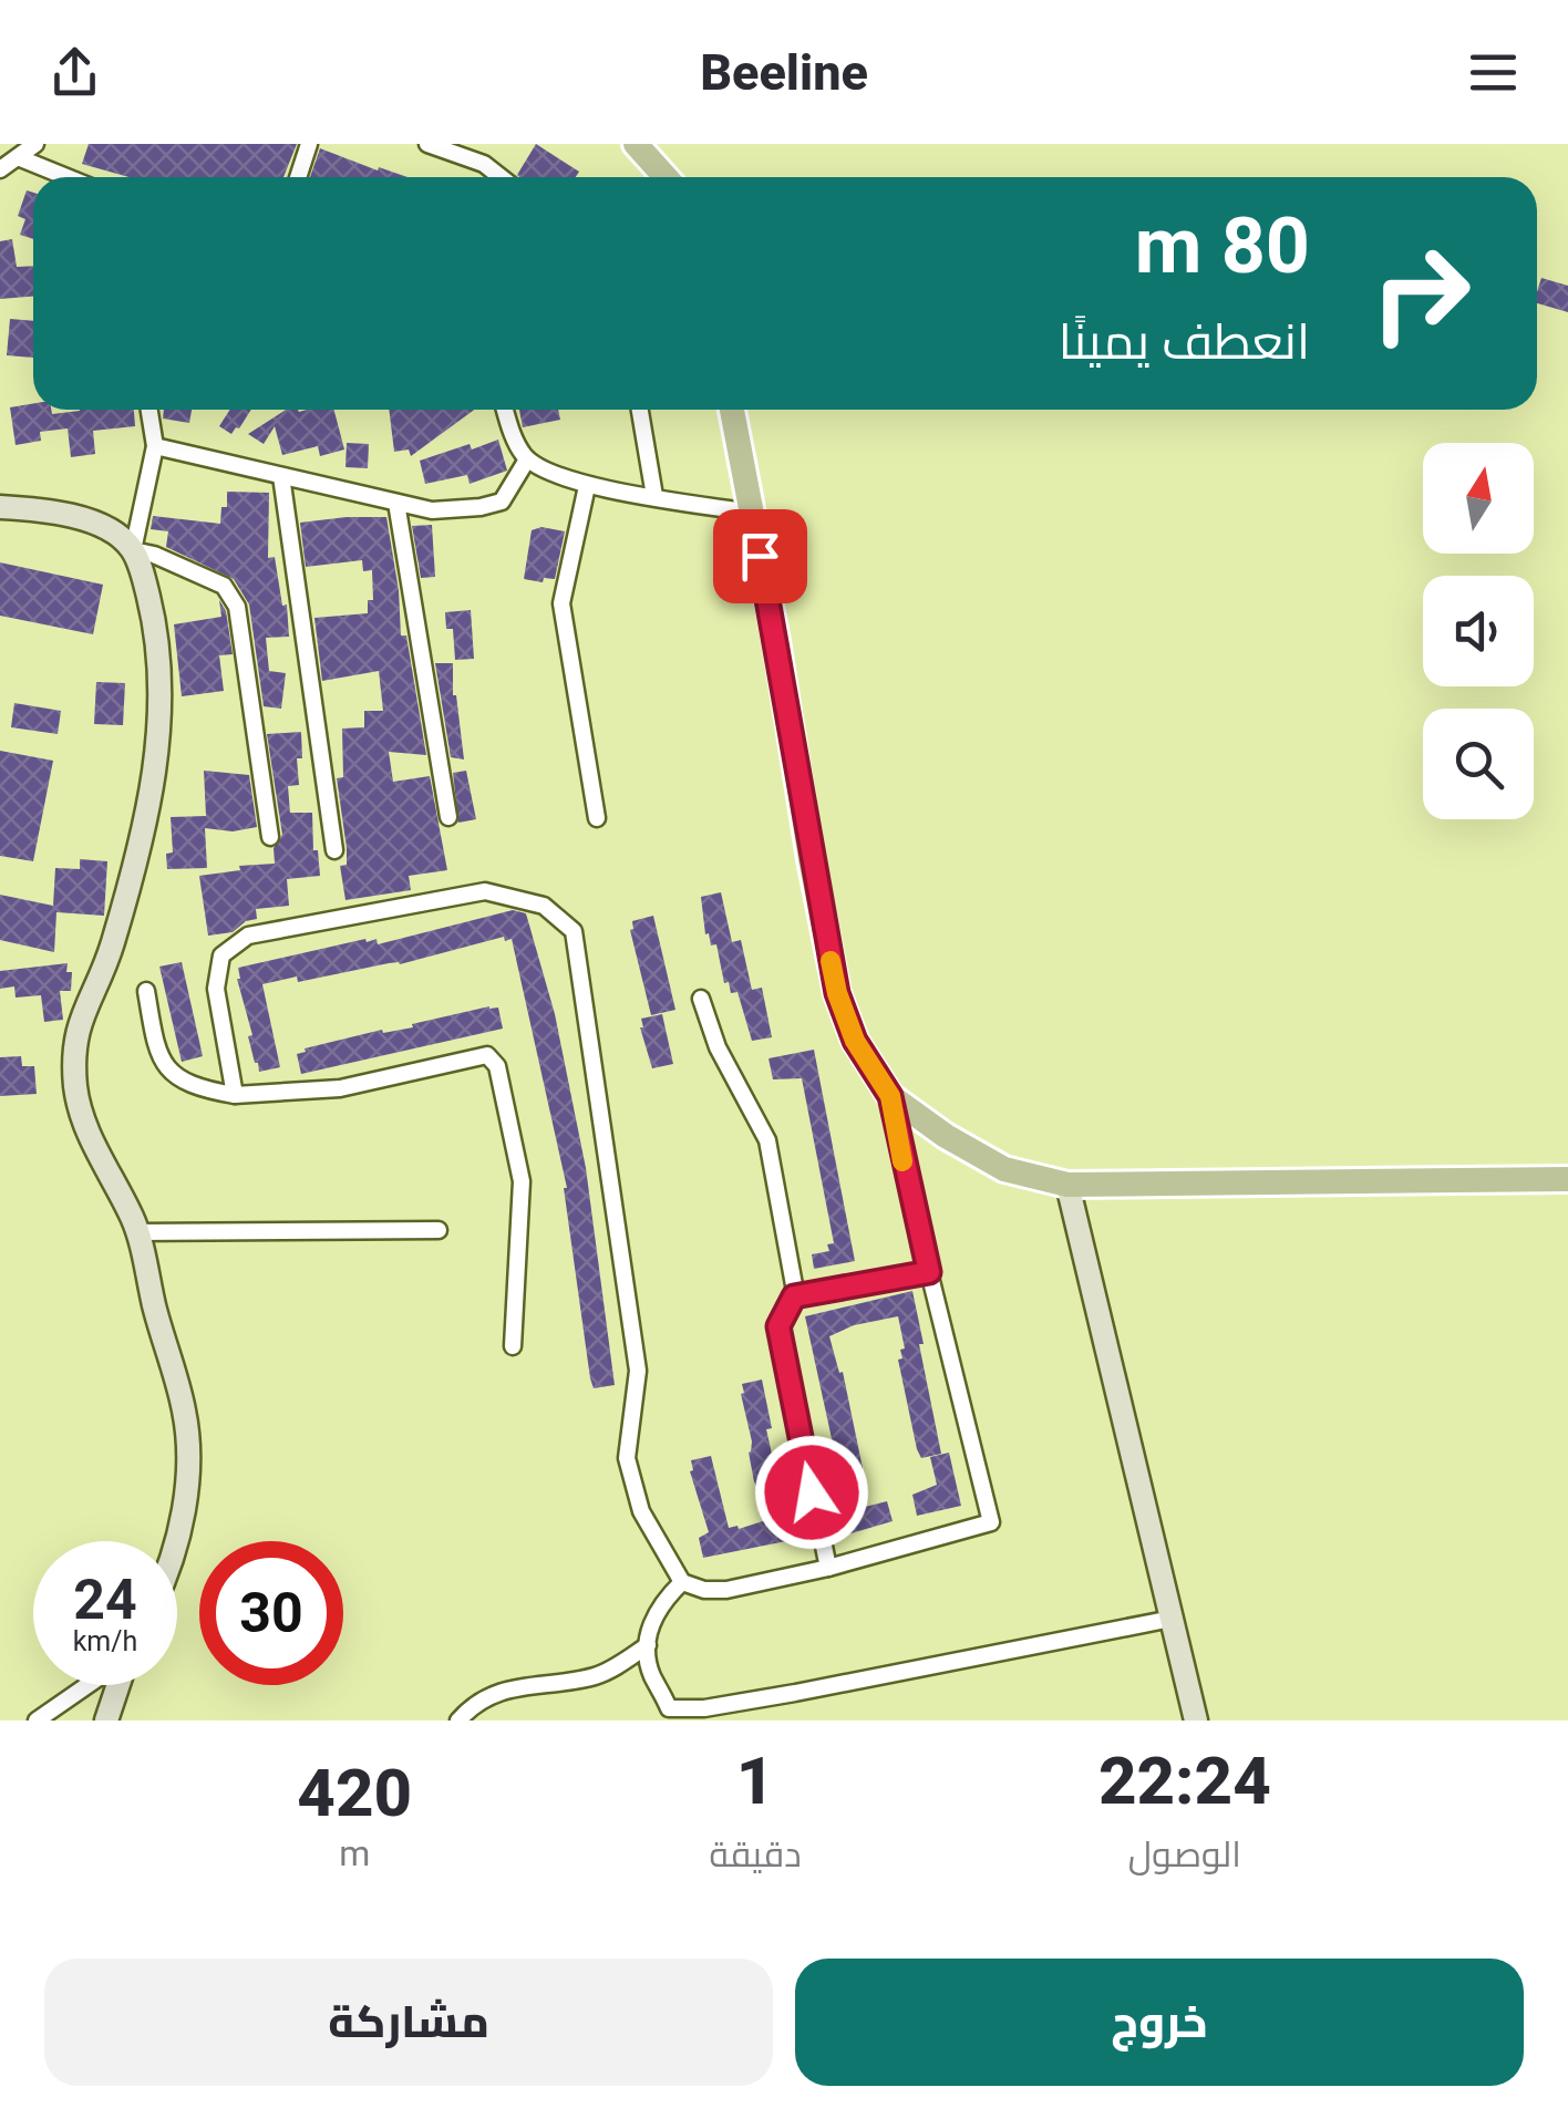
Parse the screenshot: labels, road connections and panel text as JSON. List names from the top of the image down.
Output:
{
  "north": "top",
  "page": {
    "header": "Beeline",
    "turn": ["80 m", "انعطف يمينًا"],
    "speed": "24 km/h",
    "limit": "30",
    "eta": [
      "22:24",
      "الوصول",
      "1",
      "دقيقة",
      "420",
      "m"
    ],
    "buttons": ["خروج", "مشاركة"]
  }
}
